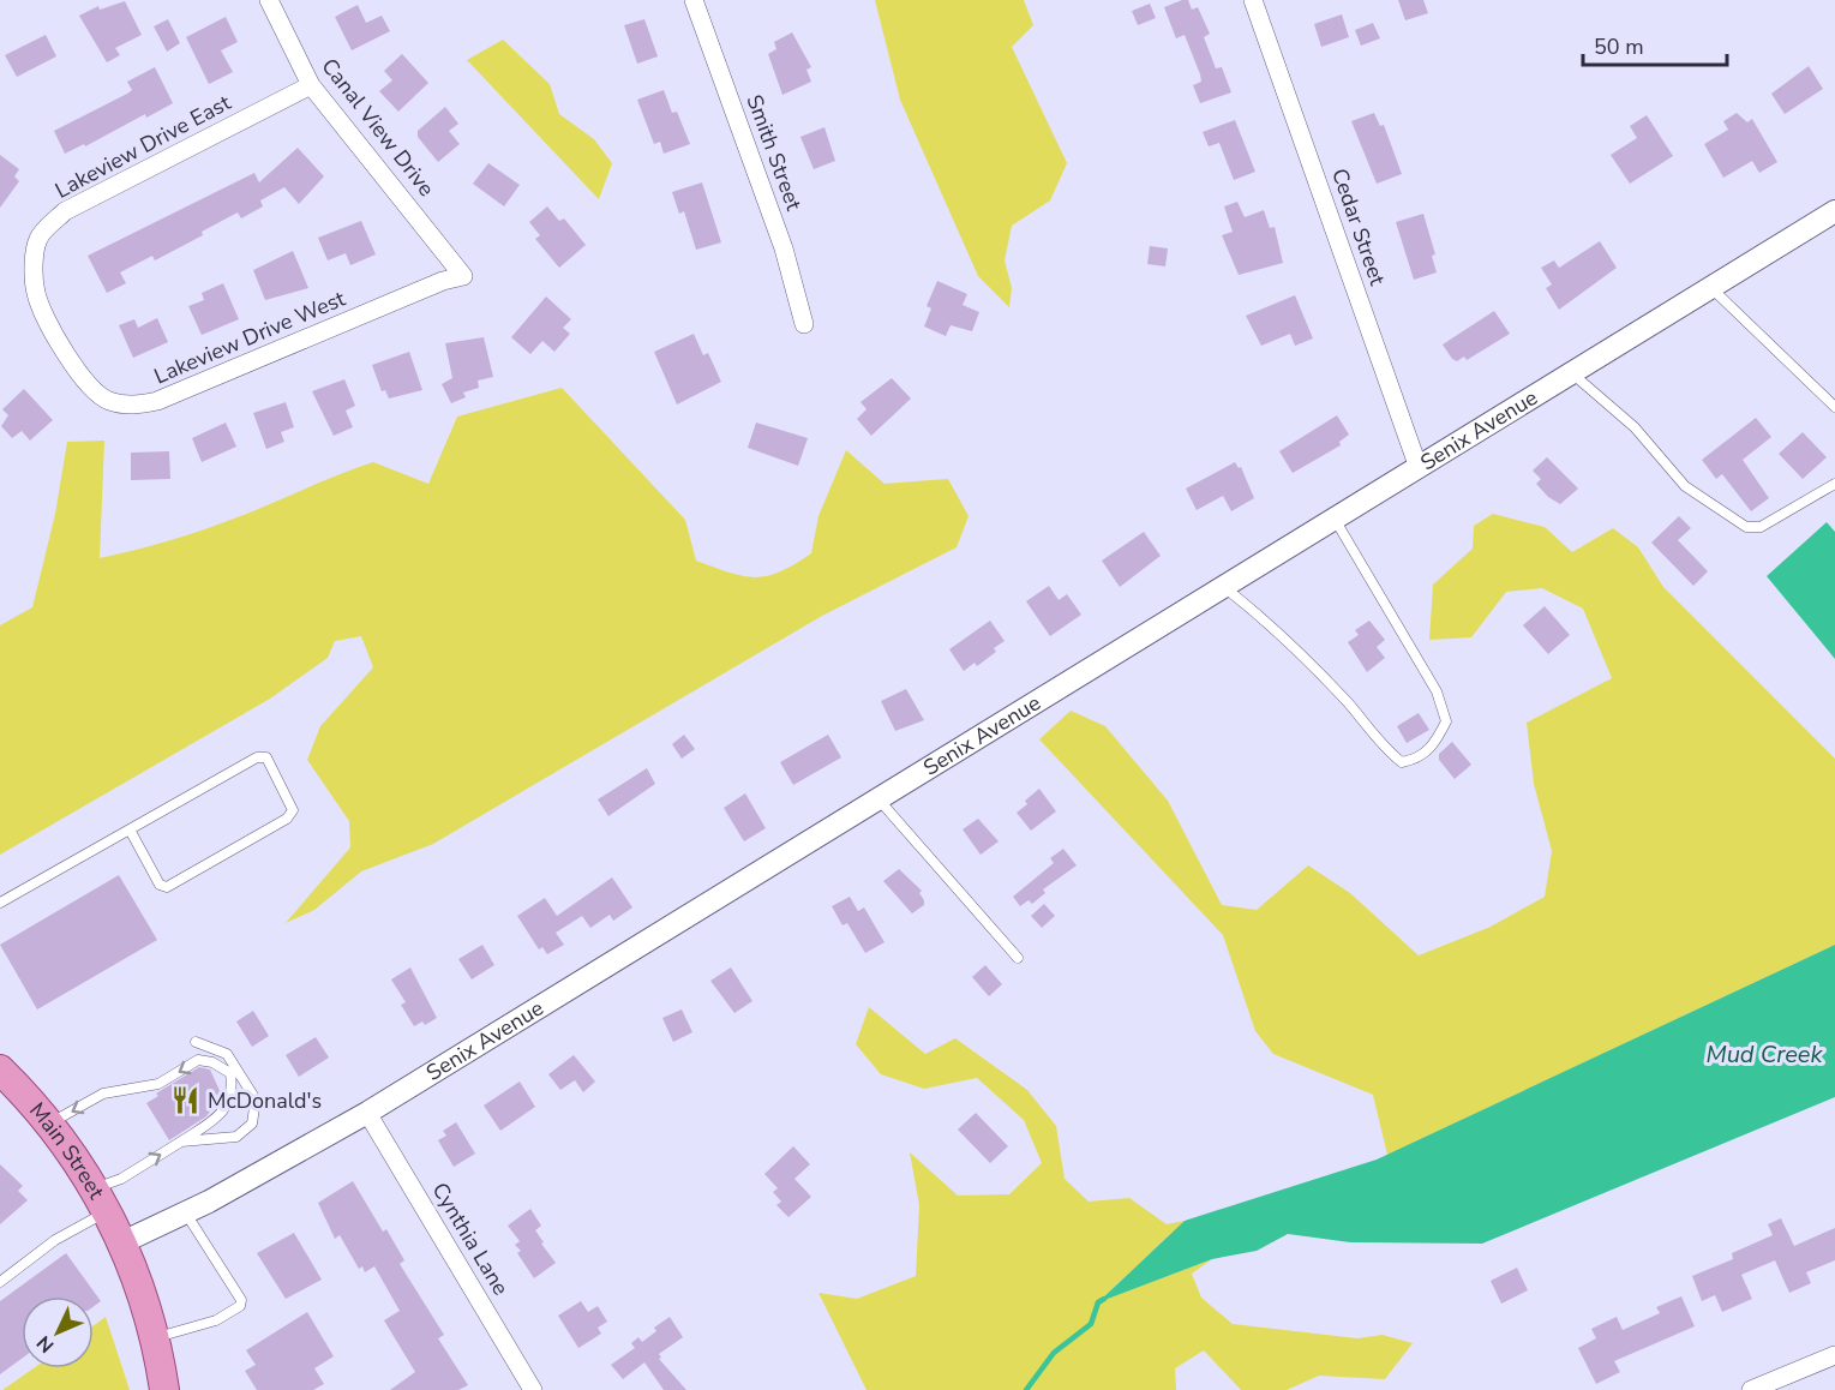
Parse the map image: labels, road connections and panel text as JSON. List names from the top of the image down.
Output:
{
  "streets": {
    "main road": ["Main Street"],
    "street": [
      "Canal View Drive",
      "Lakeview Drive East",
      "Smith Street",
      "Cedar Street",
      "Lakeview Drive West",
      "Senix Avenue",
      "Cynthia Lane"
    ]
  },
  "crossings": [
    ["Canal View Drive", "Lakeview Drive East"],
    ["Canal View Drive", "Lakeview Drive West"],
    ["Lakeview Drive East", "Lakeview Drive West"],
    ["Cedar Street", "Senix Avenue"],
    ["Senix Avenue", "Main Street"],
    ["Senix Avenue", "Cynthia Lane"]
  ],
  "water": ["Mud Creek"],
  "places": {
    "restaurant": ["McDonald's"]
  },
  "scale_bar": "50 m",
  "north": "bottom left"
}
